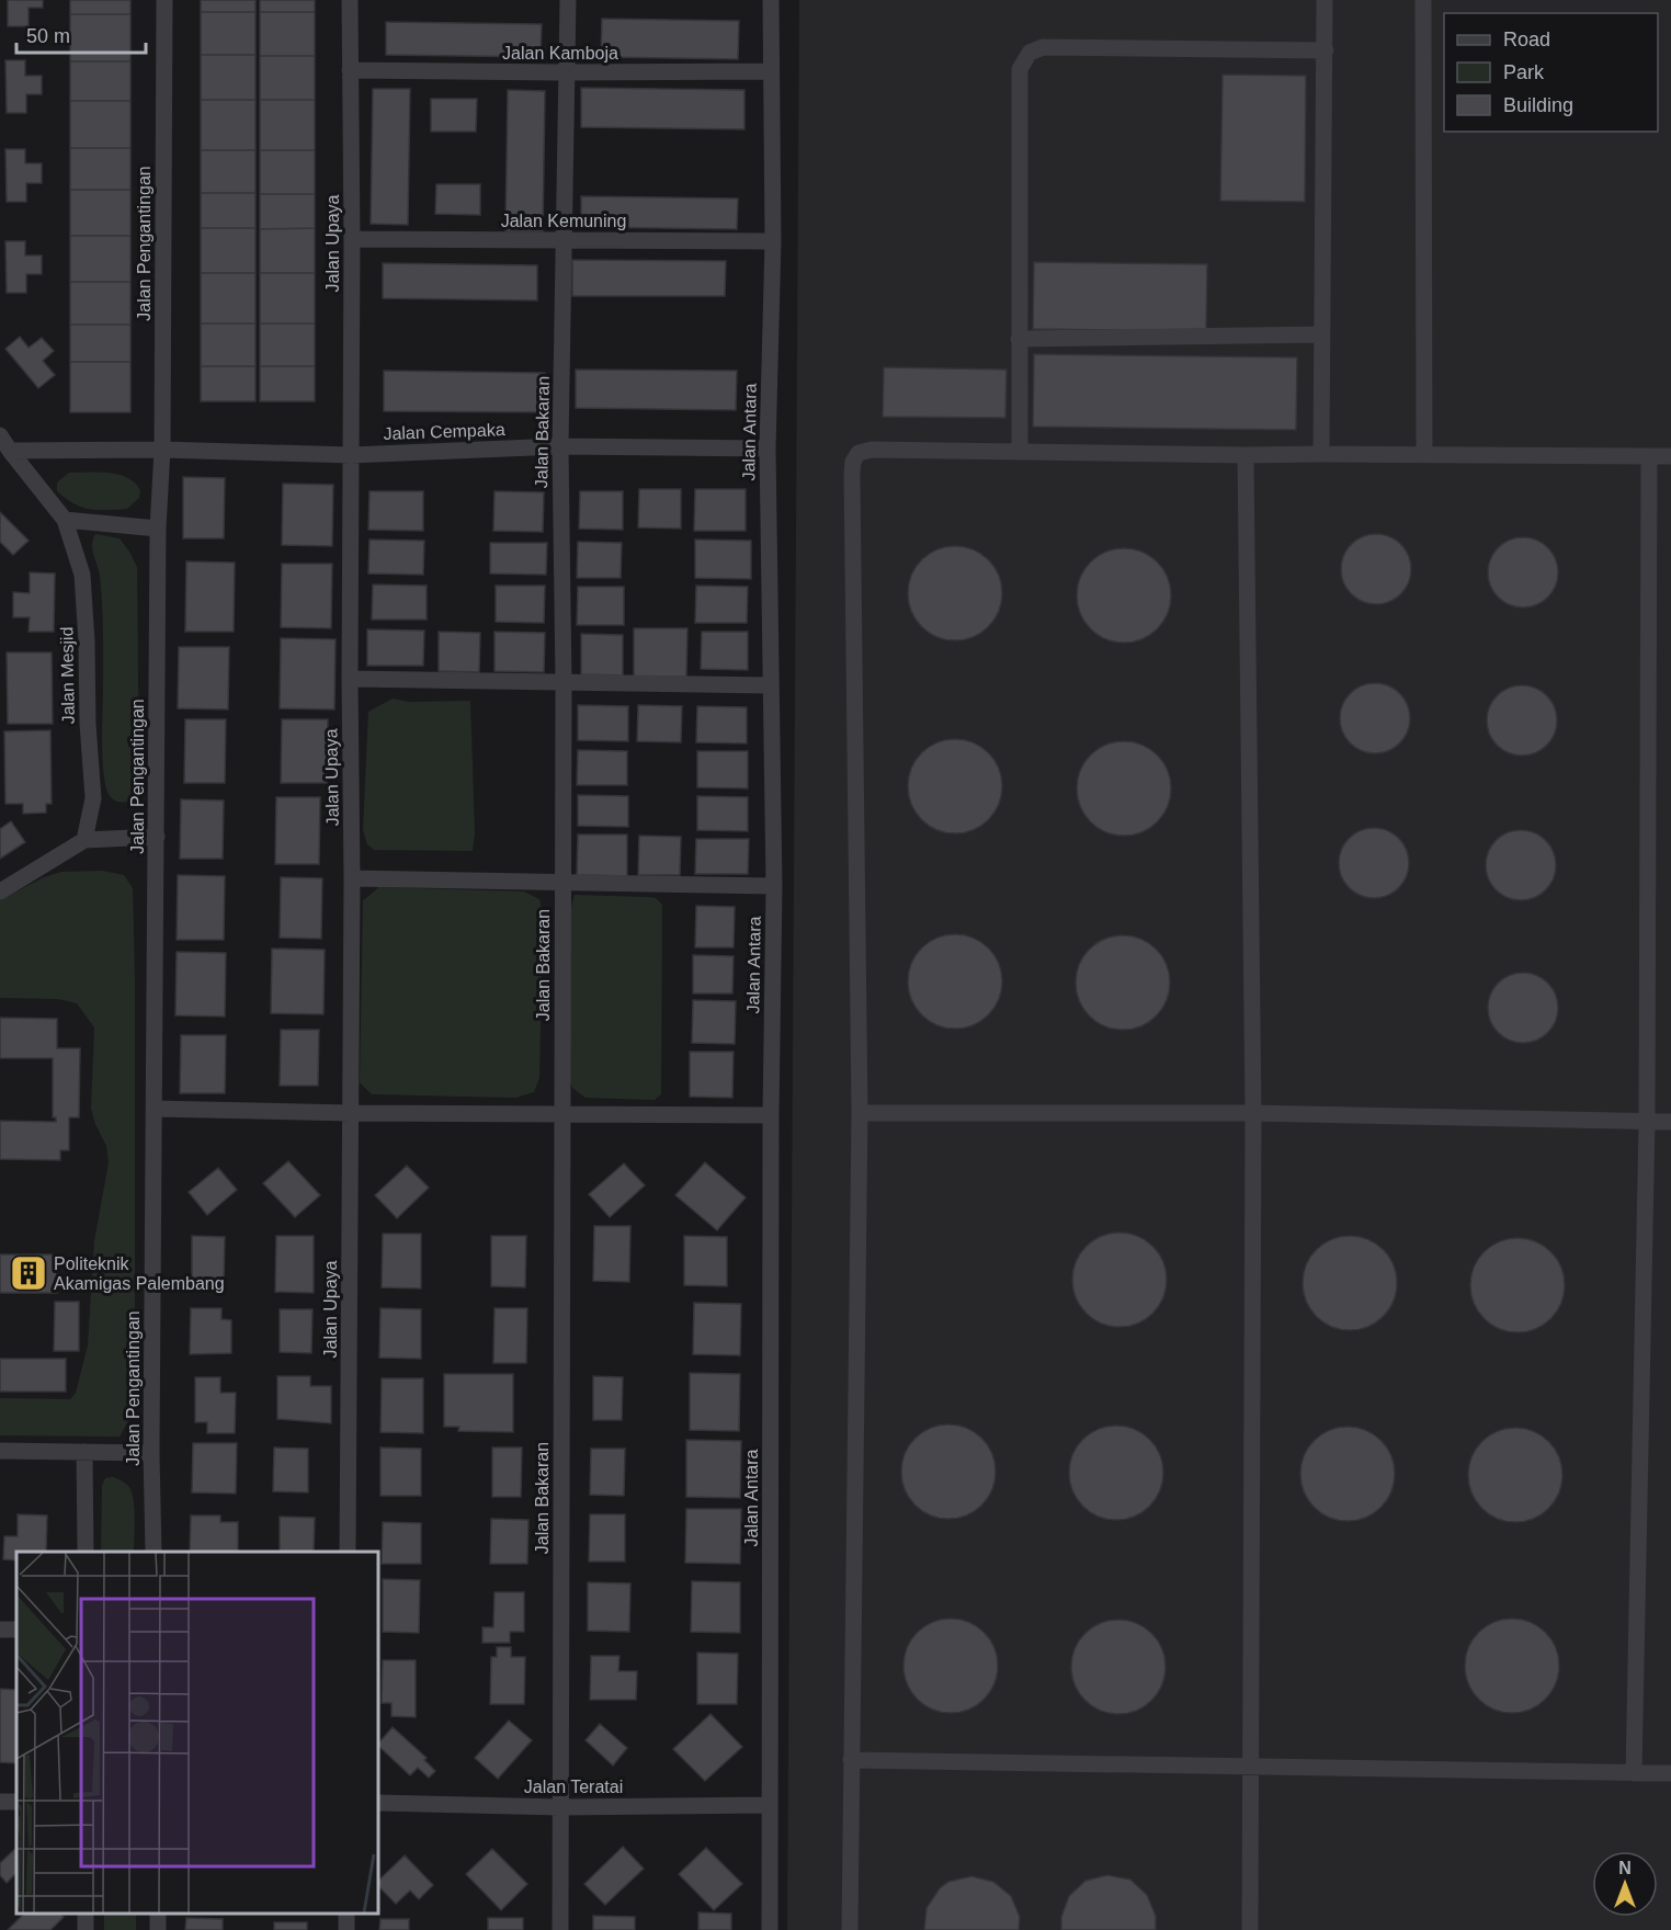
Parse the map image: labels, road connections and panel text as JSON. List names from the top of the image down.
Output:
{
  "streets": {
    "street": [
      "Jalan Kamboja",
      "Jalan Kemuning",
      "Jalan Pengantingan",
      "Jalan Upaya",
      "Jalan Cempaka",
      "Jalan Bakaran",
      "Jalan Antara",
      "Jalan Mesjid",
      "Jalan Teratai"
    ]
  },
  "crossings": [
    ["Jalan Kamboja", "Jalan Upaya"],
    ["Jalan Kamboja", "Jalan Bakaran"],
    ["Jalan Kamboja", "Jalan Antara"],
    ["Jalan Kemuning", "Jalan Upaya"],
    ["Jalan Kemuning", "Jalan Bakaran"],
    ["Jalan Kemuning", "Jalan Antara"],
    ["Jalan Pengantingan", "Jalan Cempaka"],
    ["Jalan Upaya", "Jalan Cempaka"],
    ["Jalan Cempaka", "Jalan Bakaran"],
    ["Jalan Cempaka", "Jalan Antara"],
    ["Jalan Cempaka", "Jalan Mesjid"],
    ["Jalan Bakaran", "Jalan Teratai"],
    ["Jalan Antara", "Jalan Teratai"]
  ],
  "places": {
    "building": ["Politeknik Akamigas Palembang"]
  },
  "legend": ["Road", "Park", "Building"],
  "scale_bar": "50 m",
  "north": "top"
}
